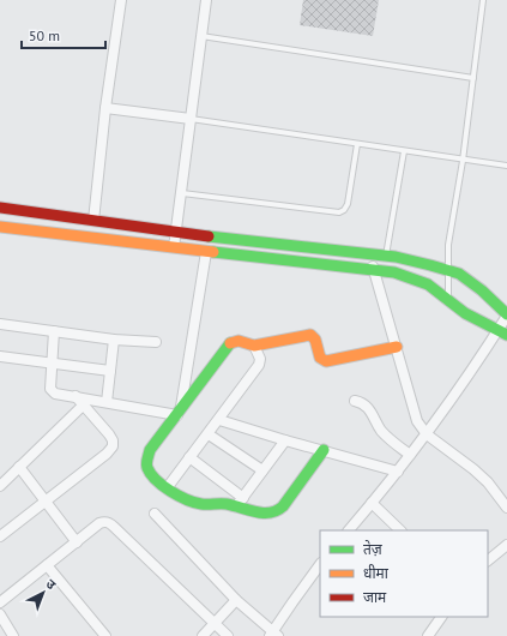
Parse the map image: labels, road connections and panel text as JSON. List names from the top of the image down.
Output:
{
  "legend": ["तेज़", "धीमा", "जाम"],
  "scale_bar": "50 m",
  "north": "top right"
}
